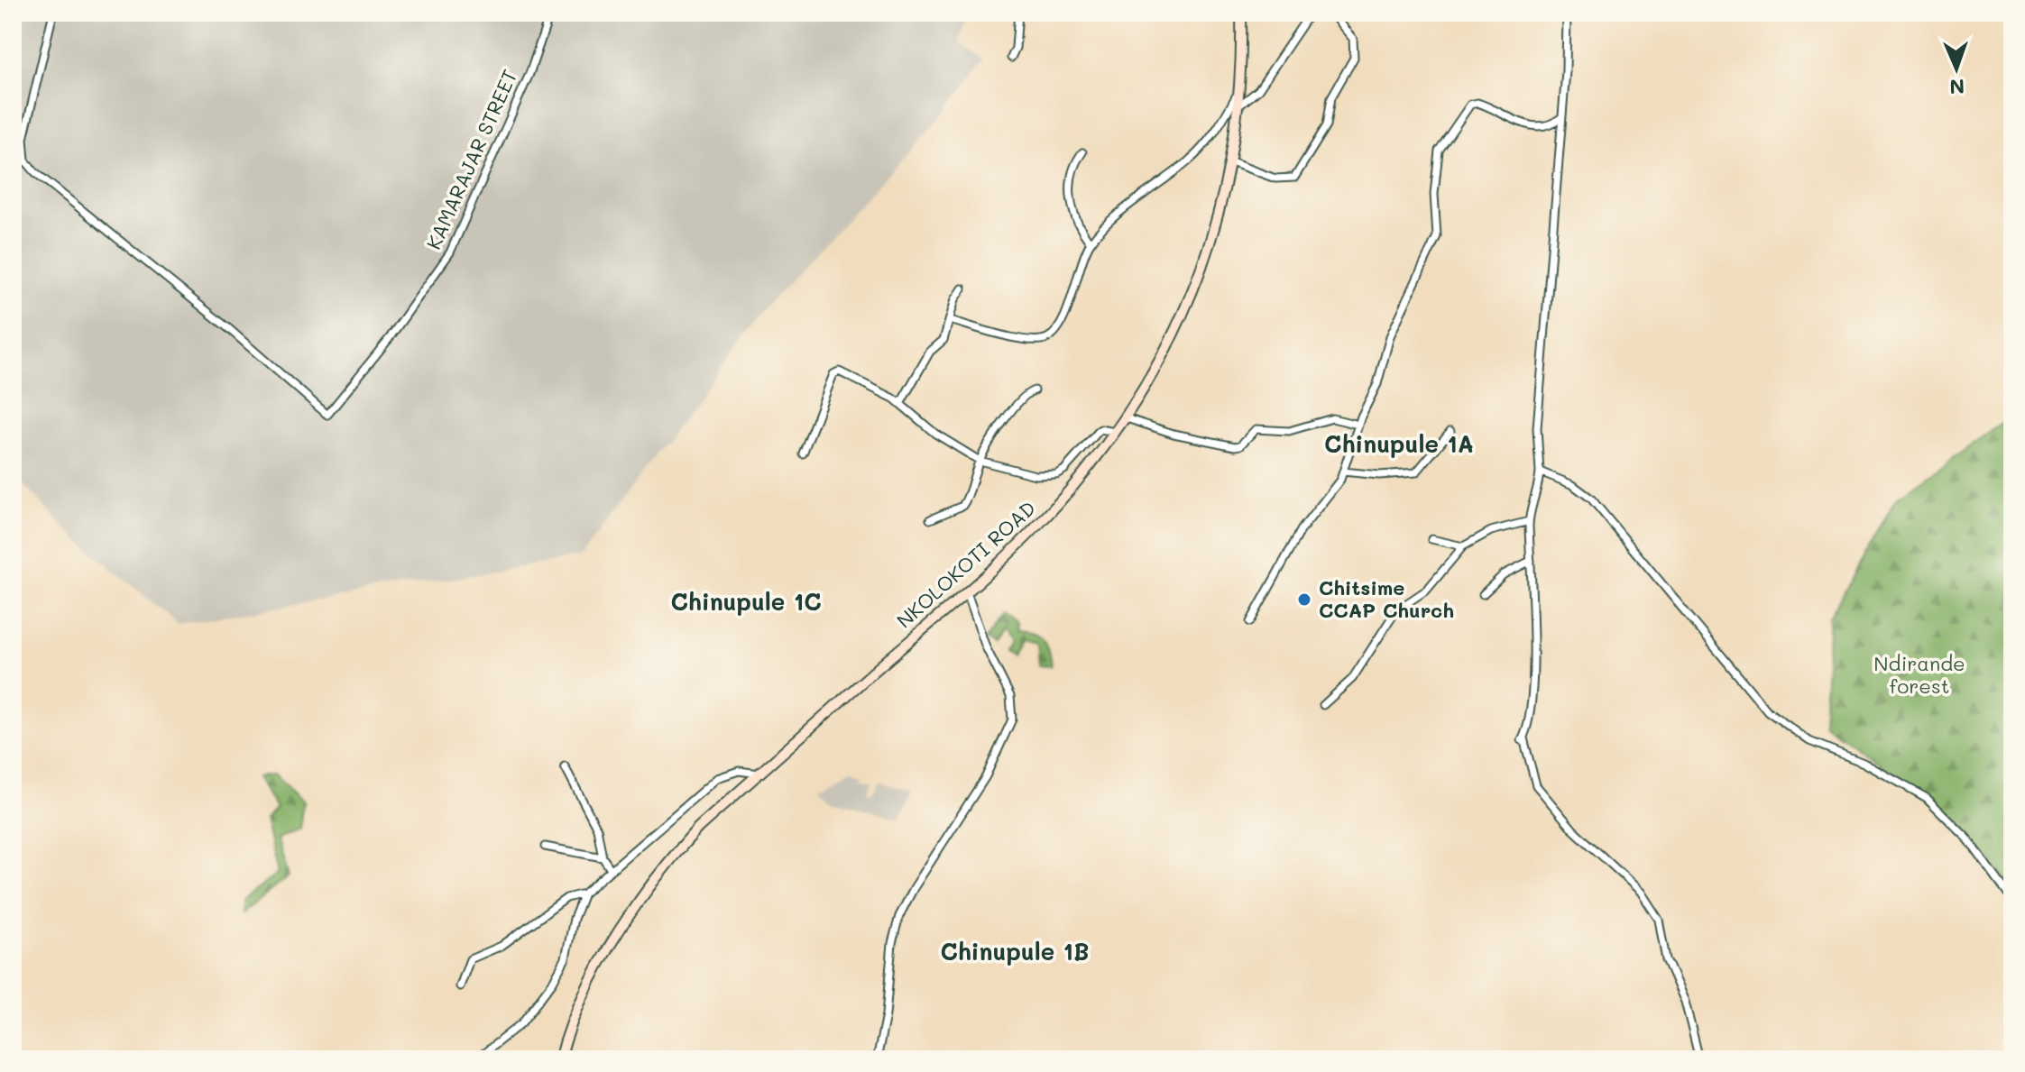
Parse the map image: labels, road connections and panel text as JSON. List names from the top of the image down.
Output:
{
  "streets": {
    "main road": ["NKOLOKOTI ROAD"],
    "street": ["KAMARAJAR STREET"]
  },
  "districts": ["Chinupule 1A", "Chinupule 1C", "Chinupule 1B"],
  "parks": ["Ndirande forest"],
  "places": ["Chitsime CCAP Church"],
  "north": "bottom"
}
